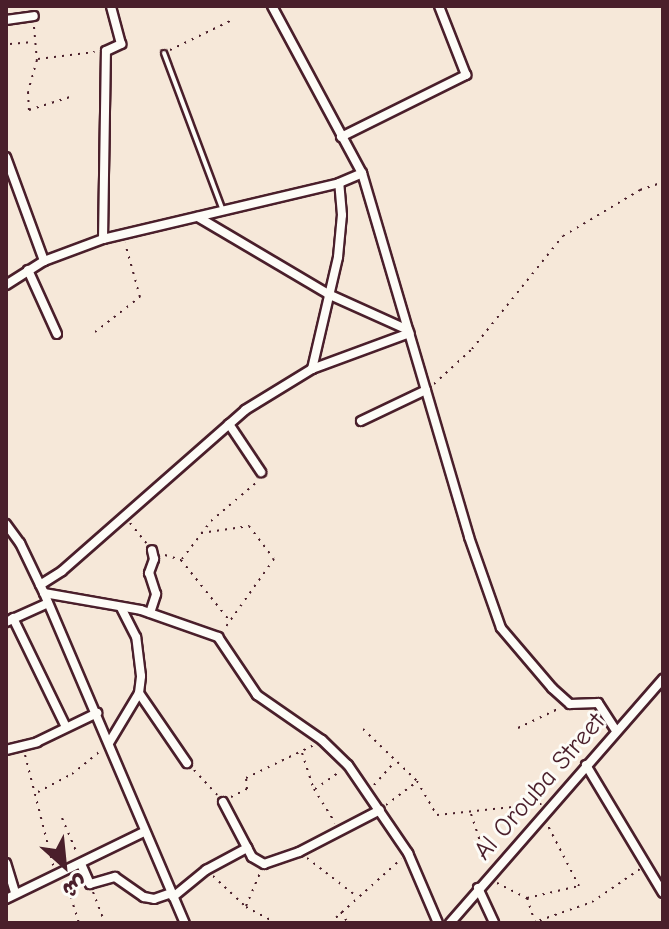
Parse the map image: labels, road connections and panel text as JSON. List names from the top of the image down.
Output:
{
  "streets": {
    "street": ["Al Orouba Street"]
  },
  "north": "bottom right"
}
